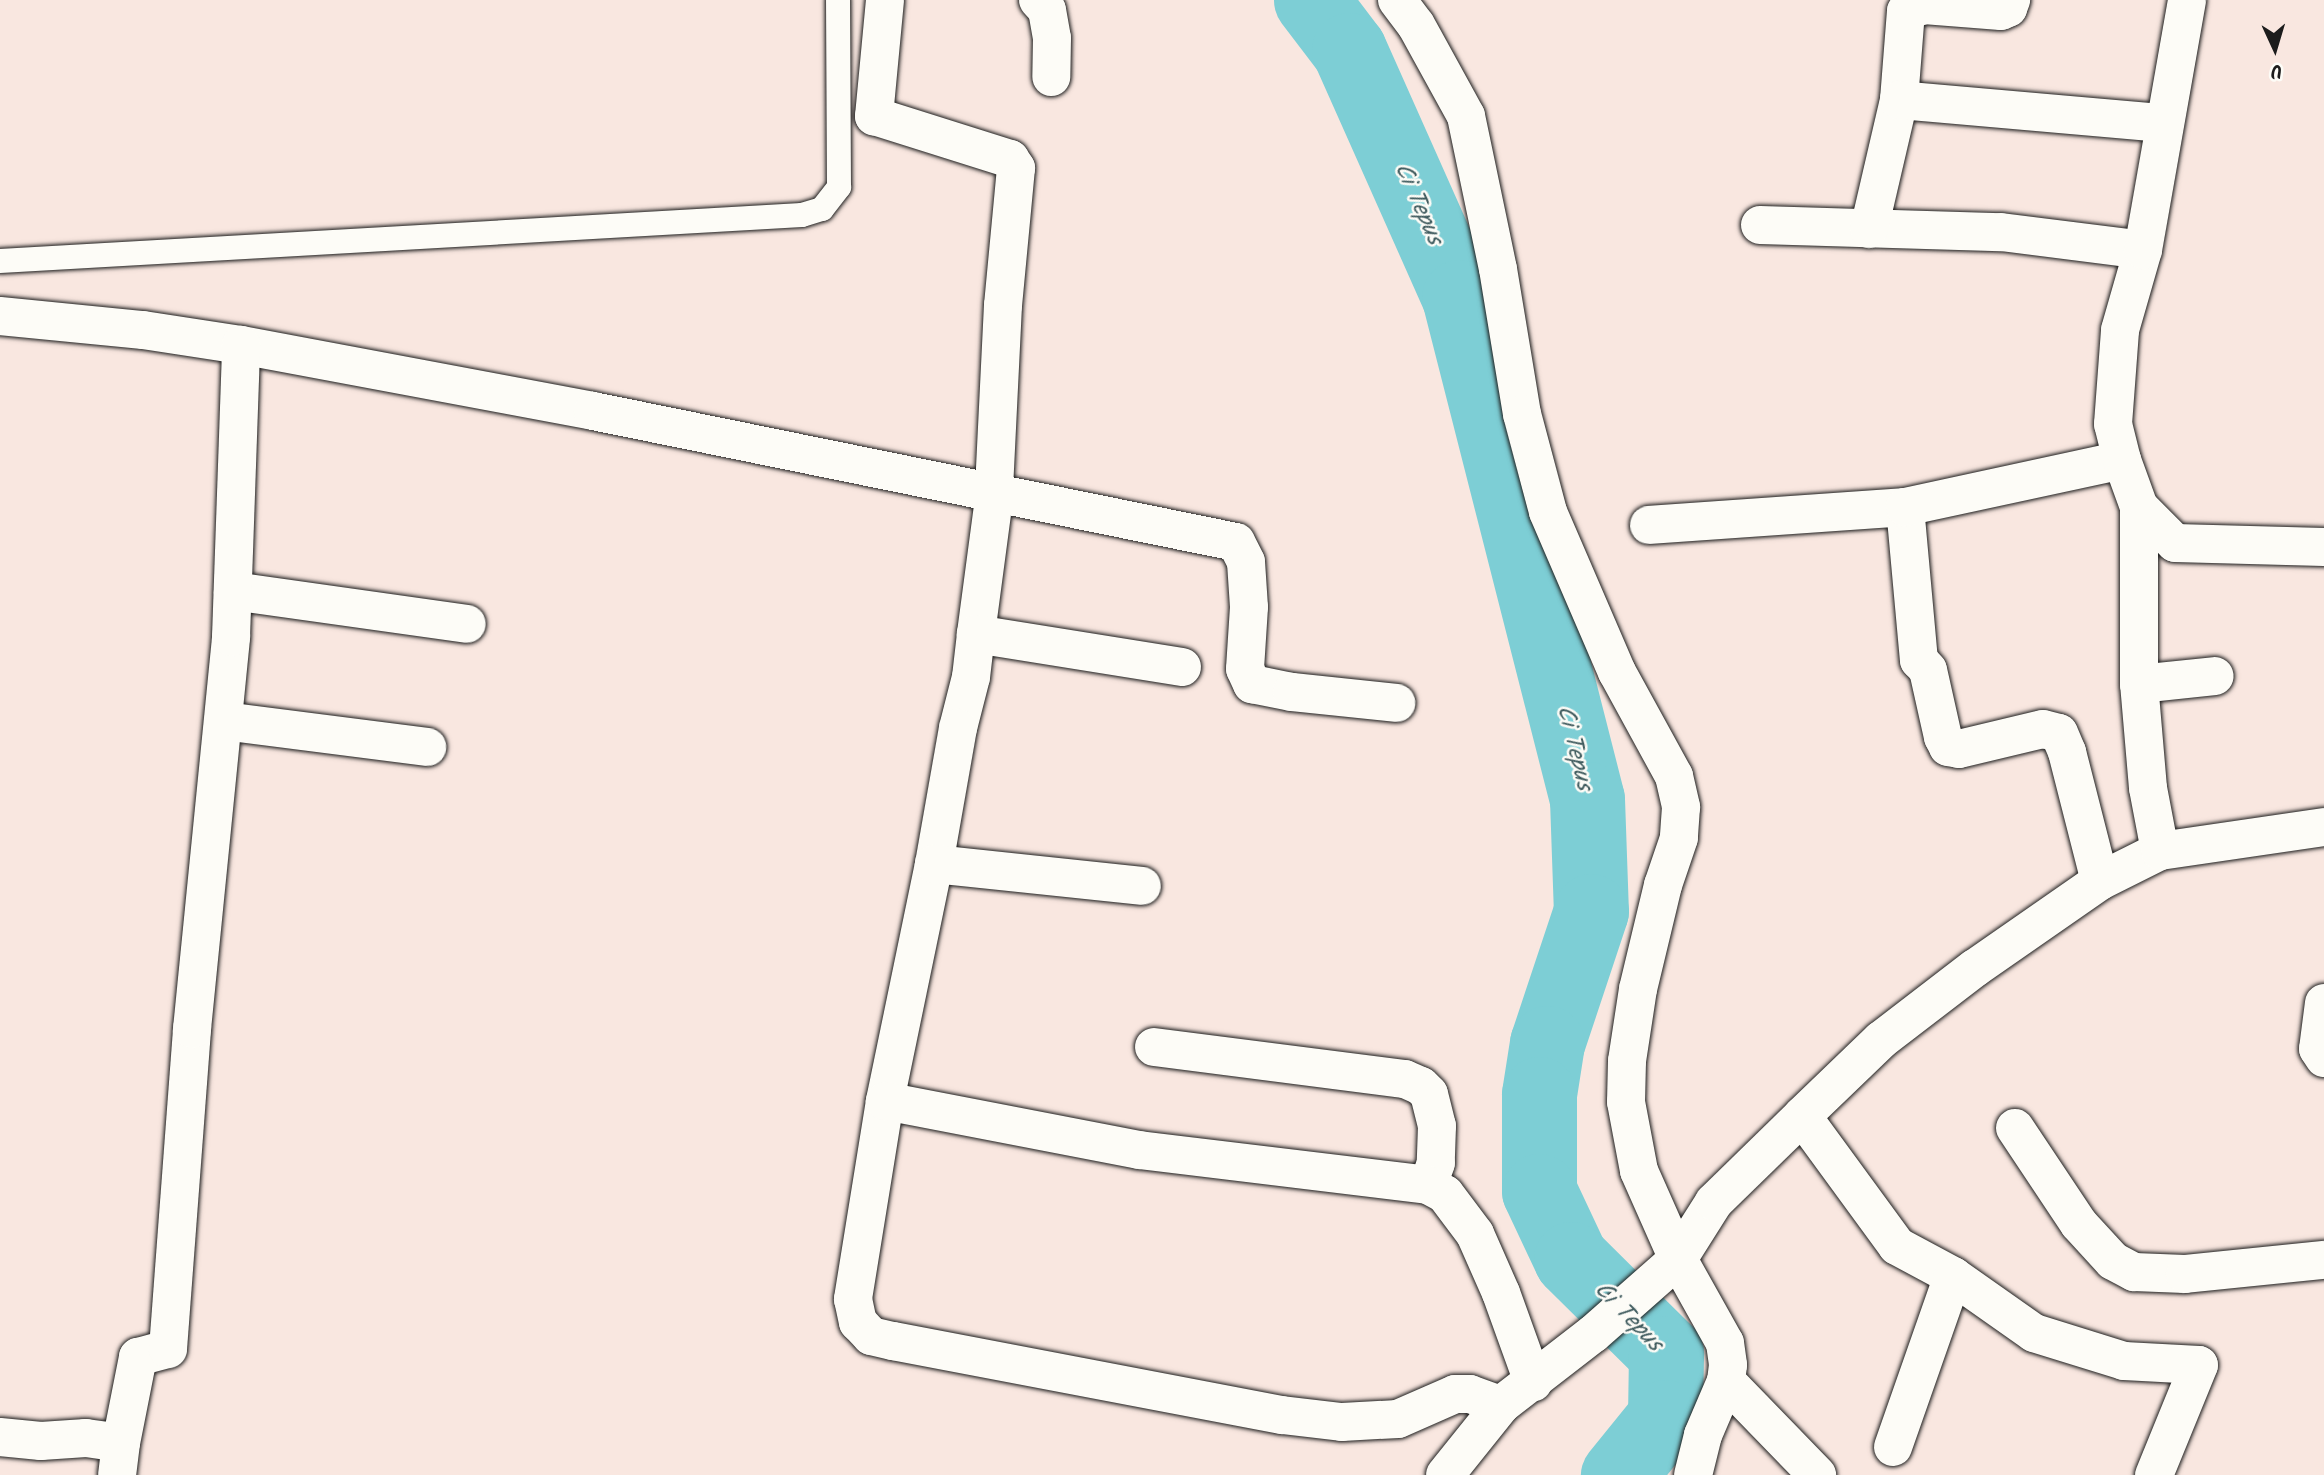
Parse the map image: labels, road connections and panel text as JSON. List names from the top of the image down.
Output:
{
  "water": ["Ci Tepus"],
  "north": "bottom"
}
